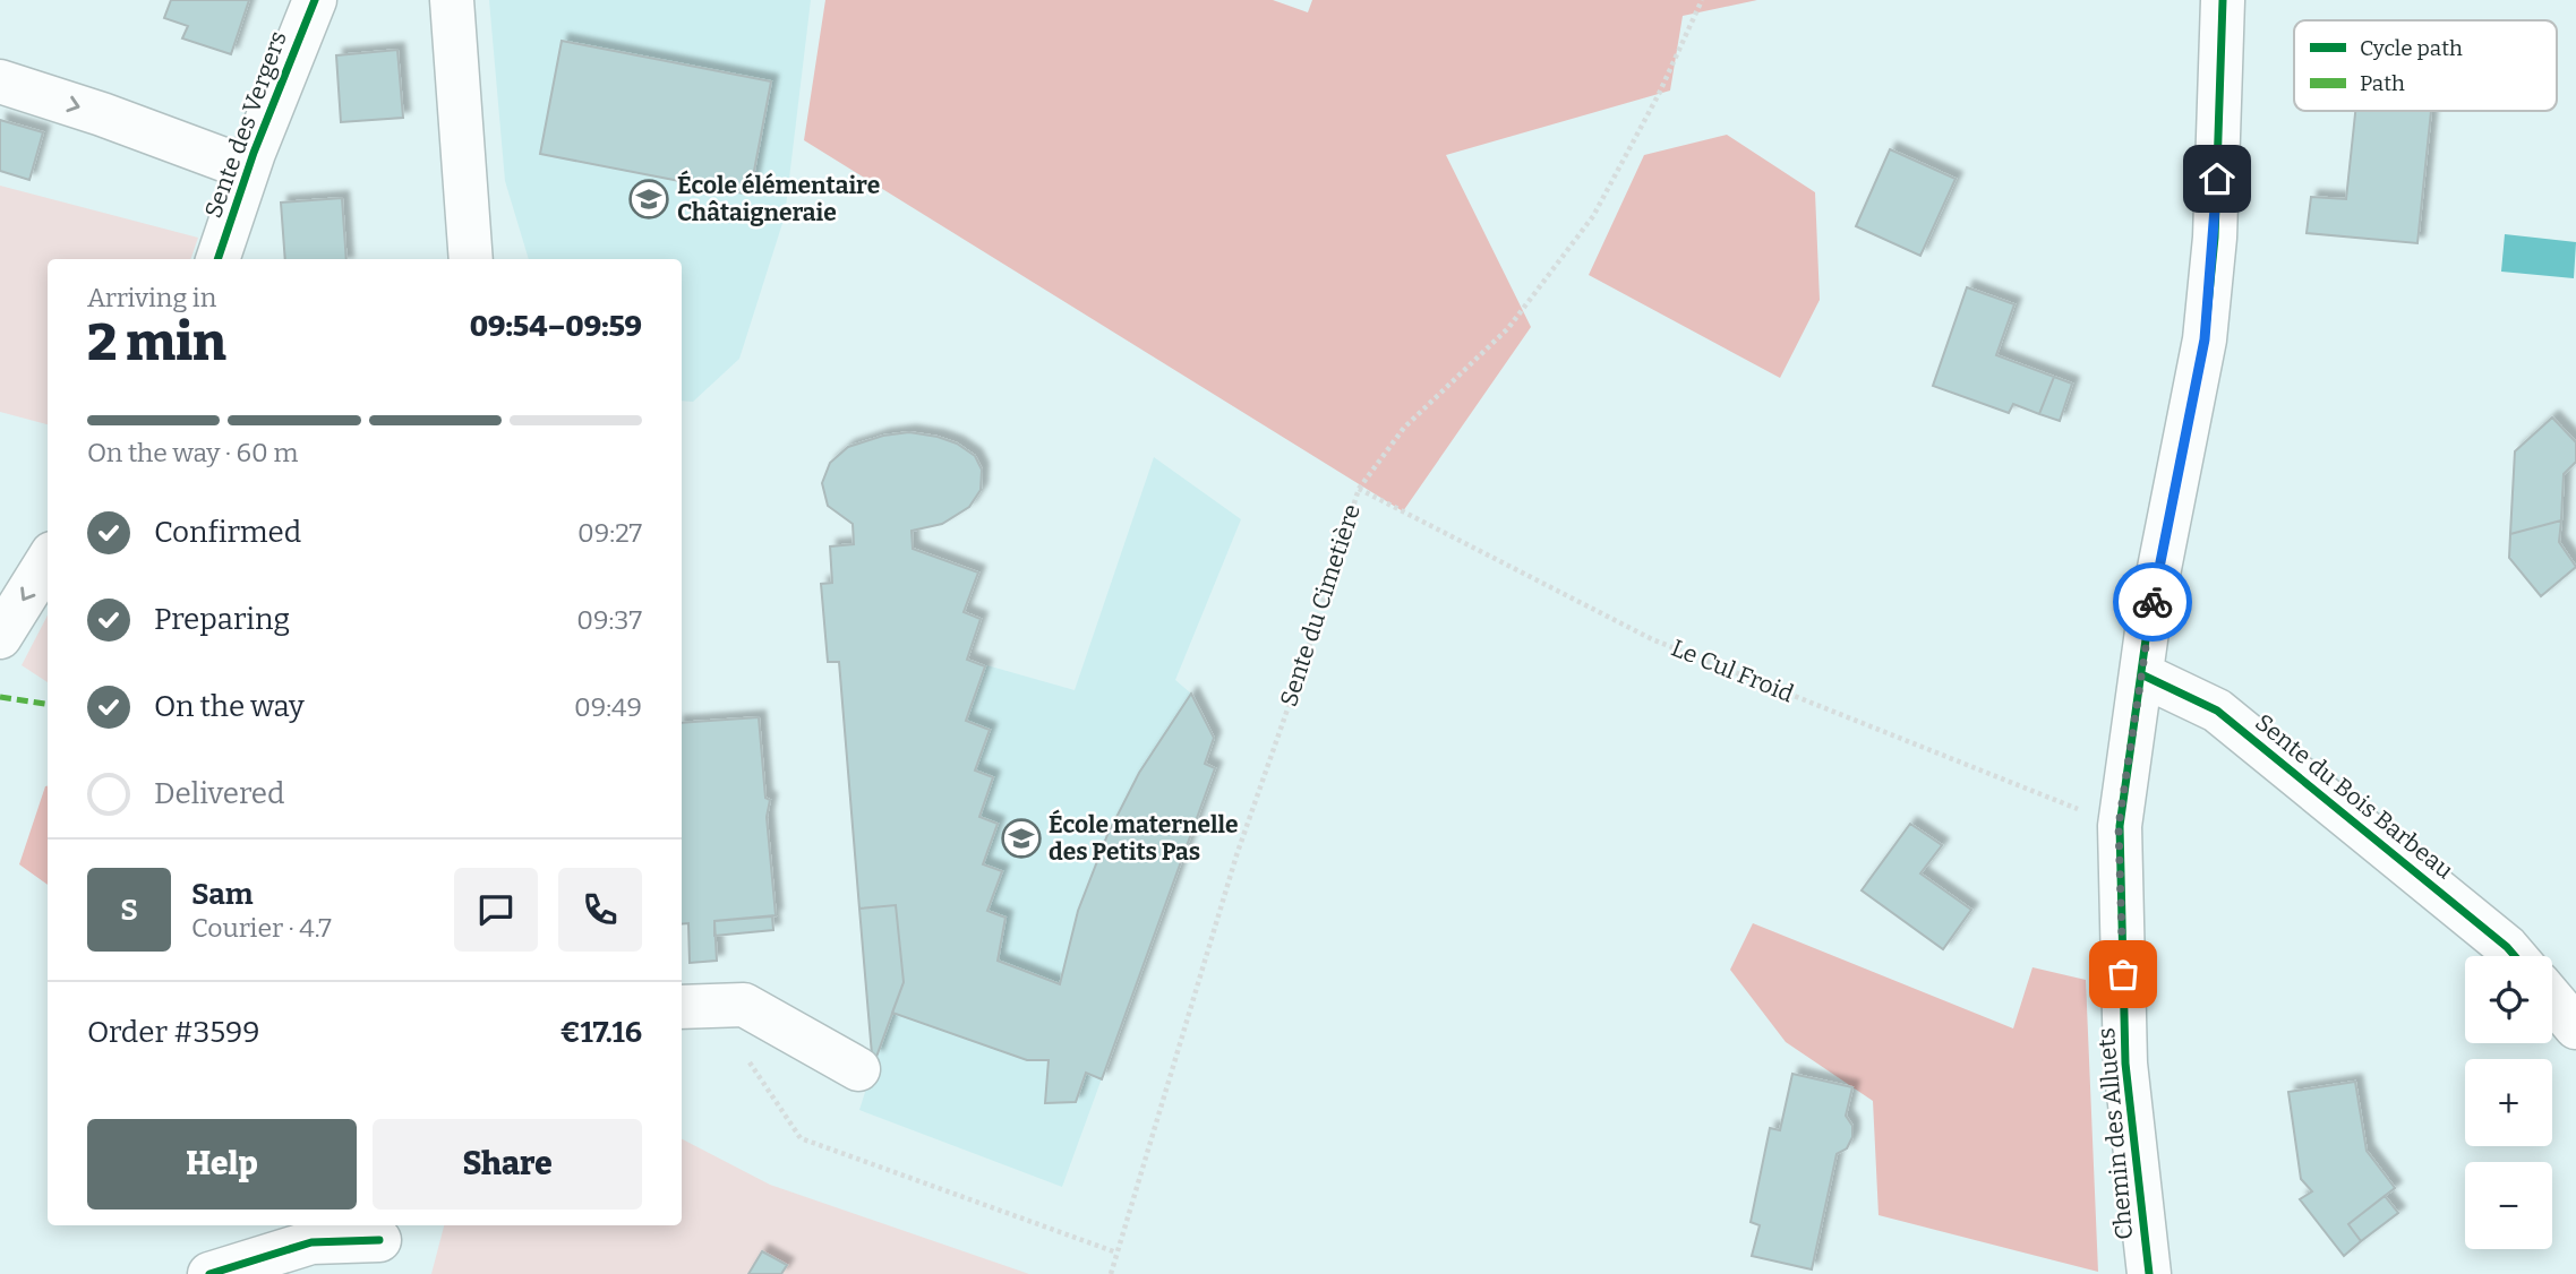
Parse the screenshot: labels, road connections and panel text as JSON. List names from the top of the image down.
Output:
{
  "streets": {
    "street": ["Sente des Vergers", "Sente du Bois Barbeau", "Chemin des Alluets"],
    "path": ["Sente du Cimetière", "Le Cul Froid"]
  },
  "crossings": [
    ["Sente du Cimetière", "Le Cul Froid"],
    ["Le Cul Froid", "Chemin des Alluets"],
    ["Sente du Bois Barbeau", "Chemin des Alluets"]
  ],
  "places": {
    "school or university": ["École élémentaire Châtaigneraie", "École maternelle des Petits Pas"]
  },
  "legend": ["Cycle path", "Path"],
  "page": {
    "heading": ["2 min", "Arriving in", "09:54–09:59"],
    "panel": [
      "Sam",
      "Courier · 4.7",
      "Order #3599",
      "€17.16"
    ],
    "bar": "On the way · 60 m",
    "list": [
      ["Confirmed", "09:27"],
      ["Preparing", "09:37"],
      ["On the way", "09:49"],
      "Delivered"
    ],
    "round": "S",
    "map_buttons": ["+", "−"],
    "buttons": ["Help", "Share"]
  }
}
